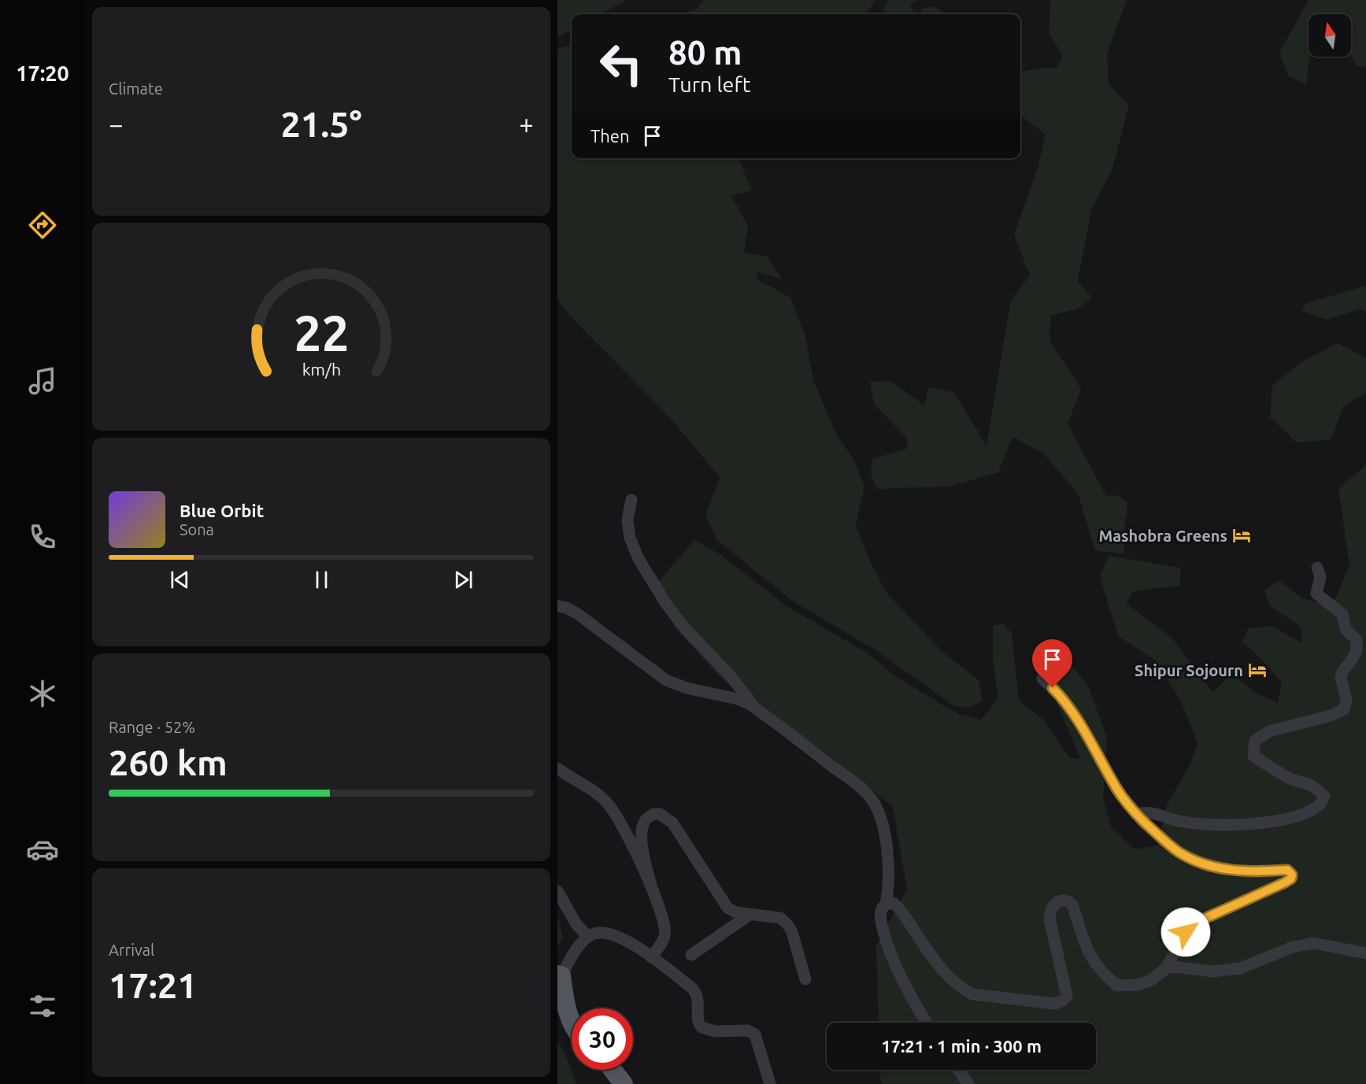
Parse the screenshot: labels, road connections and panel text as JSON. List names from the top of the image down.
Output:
{
  "places": {
    "hotel": ["Mashobra Greens", "Shipur Sojourn"]
  },
  "north": "top",
  "page": {
    "tabs": "17:20",
    "tile": [
      "Climate",
      ["Range · 52%", "260 km"],
      ["Arrival", "17:21"]
    ],
    "turn": ["80 m", "Turn left"],
    "heat": ["−", "21.5°", "+"],
    "then": "Then",
    "song": ["Blue Orbit", "Sona"],
    "limit": "30",
    "trip": "17:21 · 1 min · 300 m",
    "gauge": ["22", "km/h"]
  }
}
